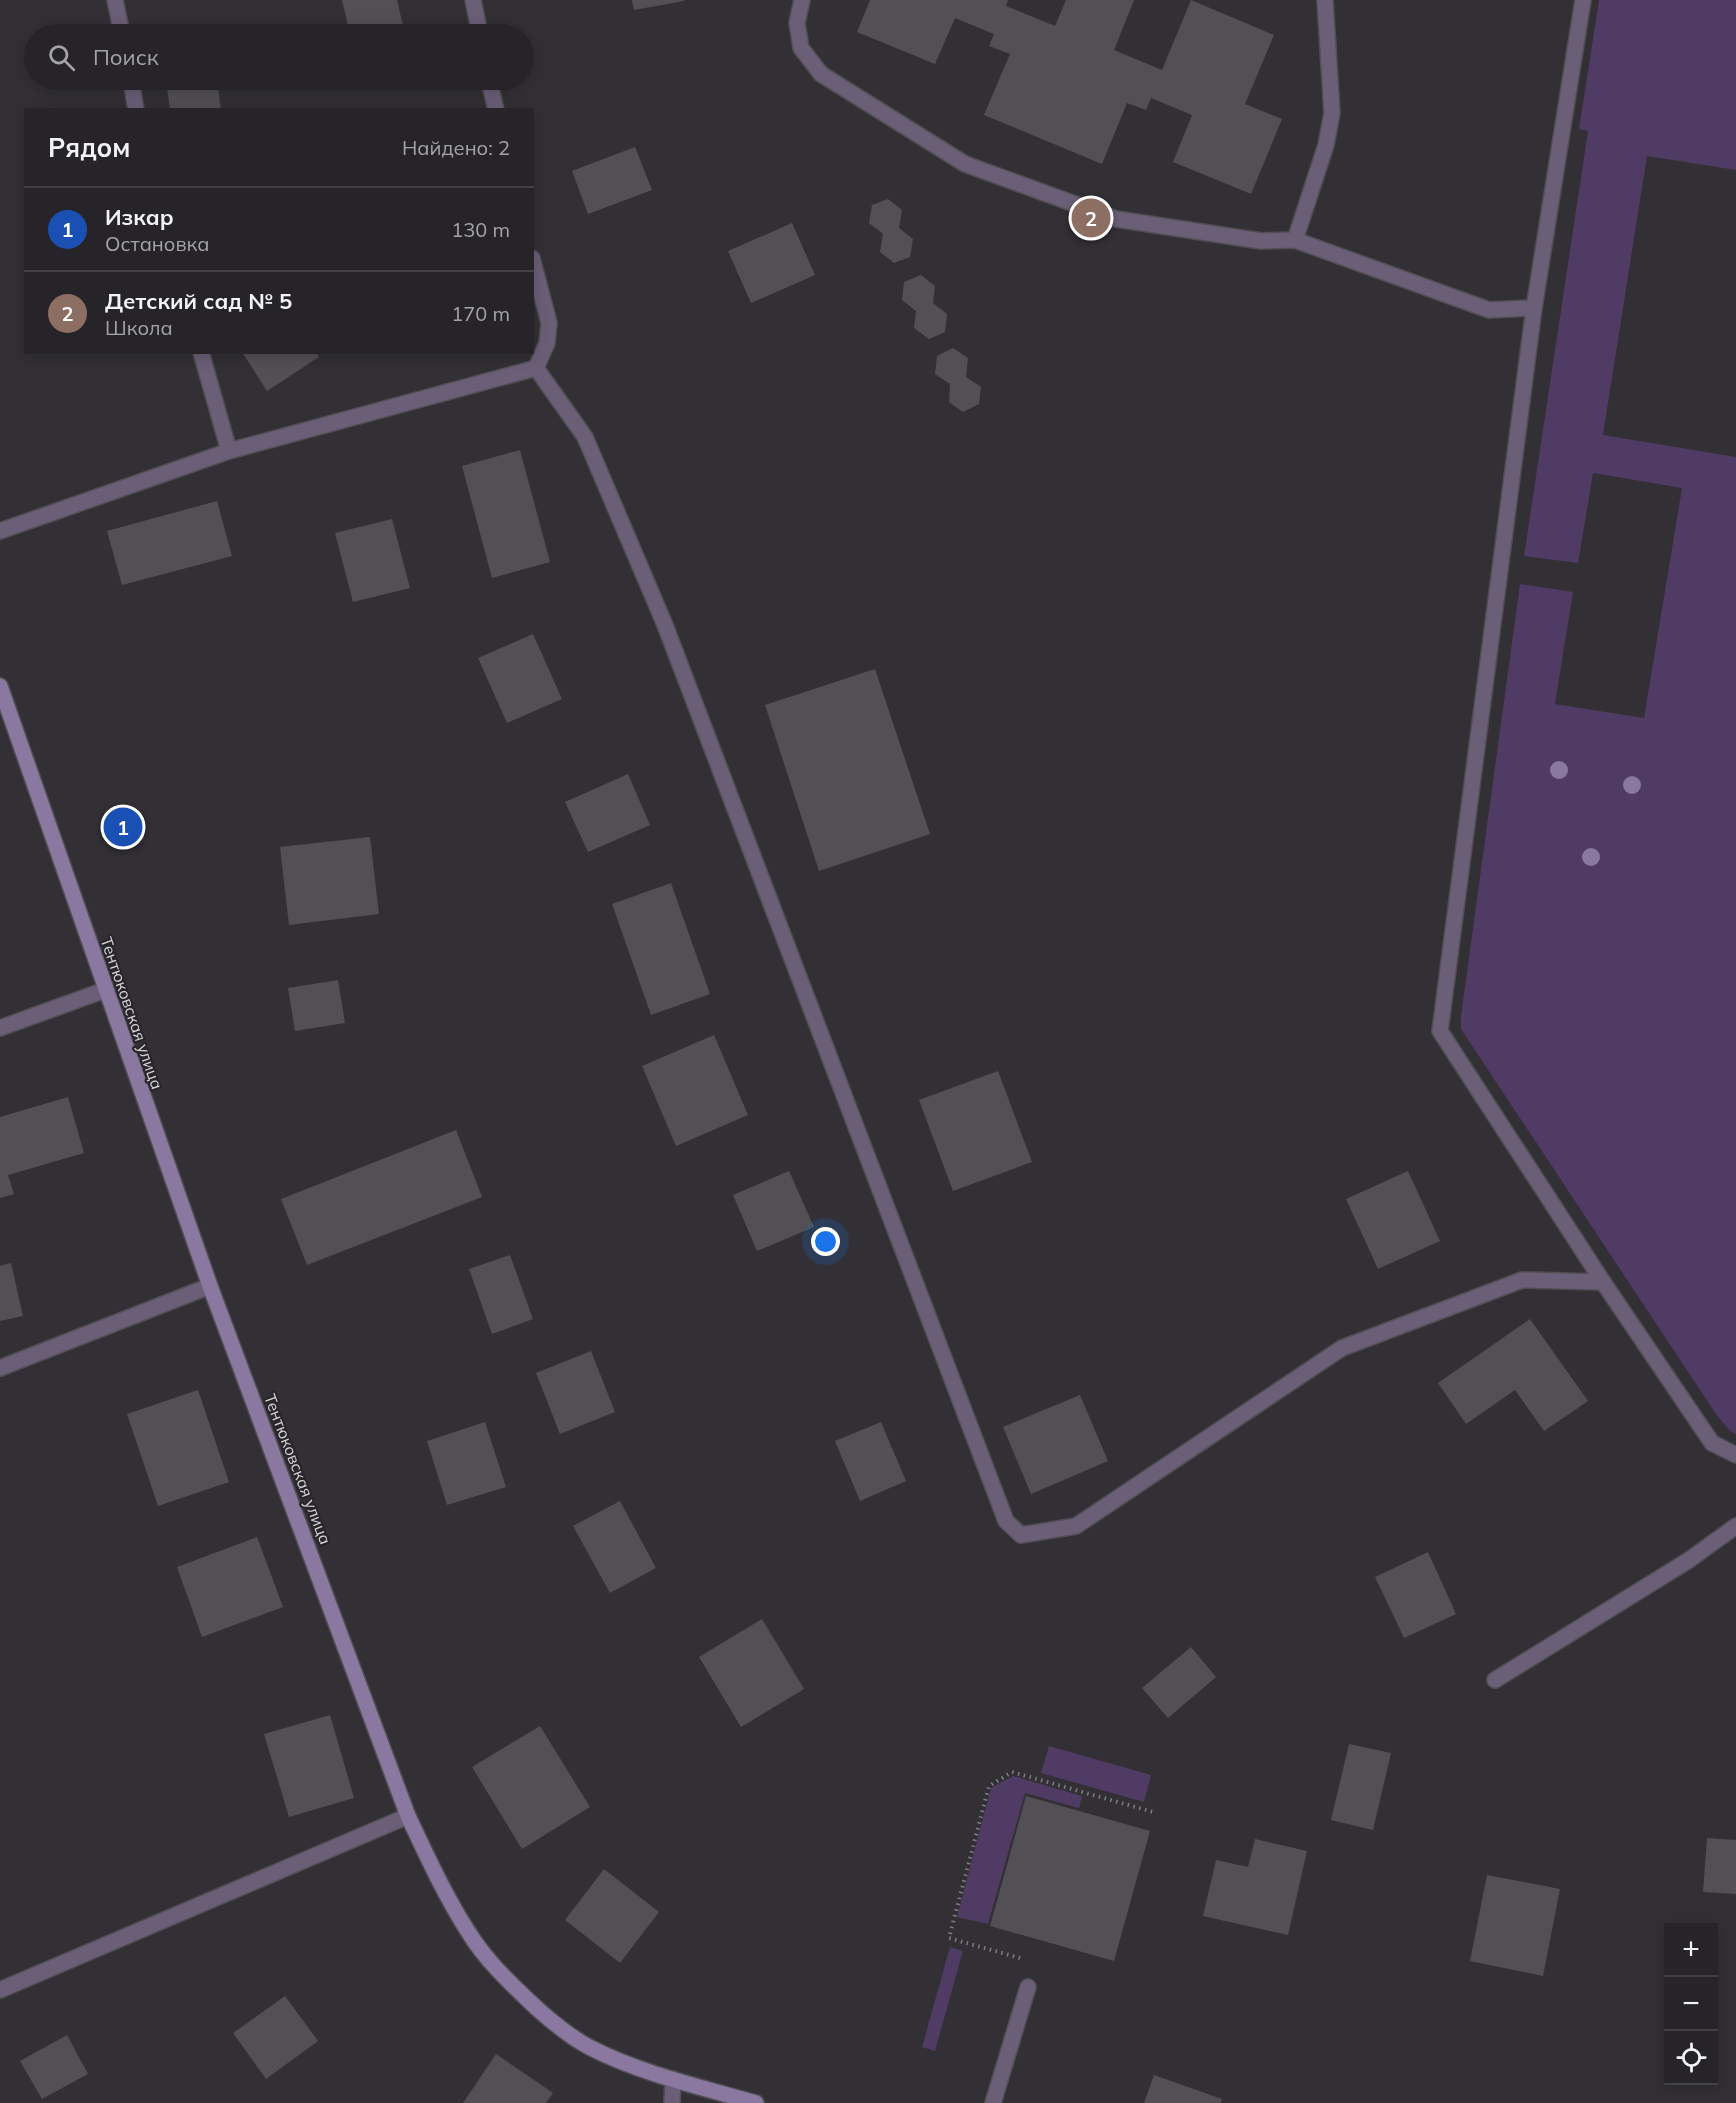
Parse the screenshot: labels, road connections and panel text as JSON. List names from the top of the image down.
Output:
{
  "streets": {
    "street": ["Тентюковская улица"]
  },
  "page": {
    "search": "Поиск",
    "heading": ["Рядом", "Найдено: 2"],
    "list": [
      {
        "mark": "1",
        "name": "Изкар",
        "note": "Остановка",
        "value": "130 m"
      },
      {
        "mark": "2",
        "name": "Детский сад № 5",
        "note": "Школа",
        "value": "170 m"
      }
    ],
    "pins": ["2", "1"],
    "map_buttons": ["+", "−"]
  }
}
